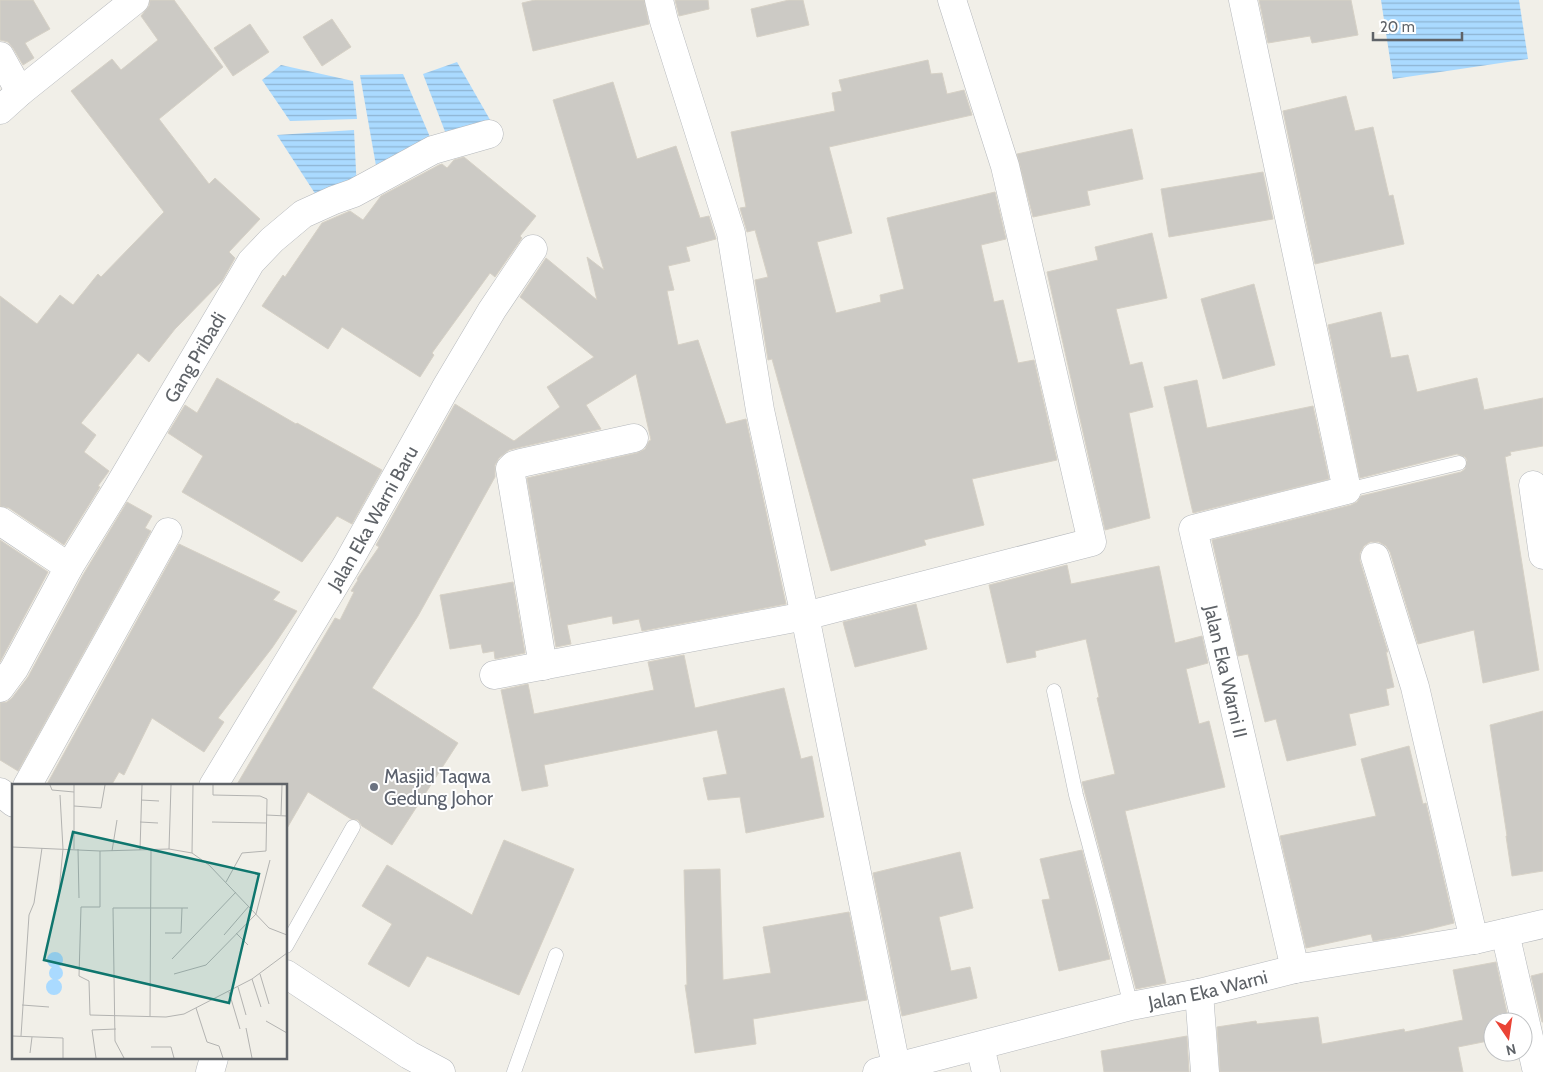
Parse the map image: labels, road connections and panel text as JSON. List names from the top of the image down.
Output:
{
  "streets": {
    "street": [
      "Gang Pribadi",
      "Jalan Eka Warni Baru",
      "Jalan Eka Warni II",
      "Jalan Eka Warni"
    ]
  },
  "crossings": [
    ["Jalan Eka Warni II", "Jalan Eka Warni"]
  ],
  "places": ["Masjid Taqwa Gedung Johor"],
  "scale_bar": "20 m",
  "north": "bottom"
}
